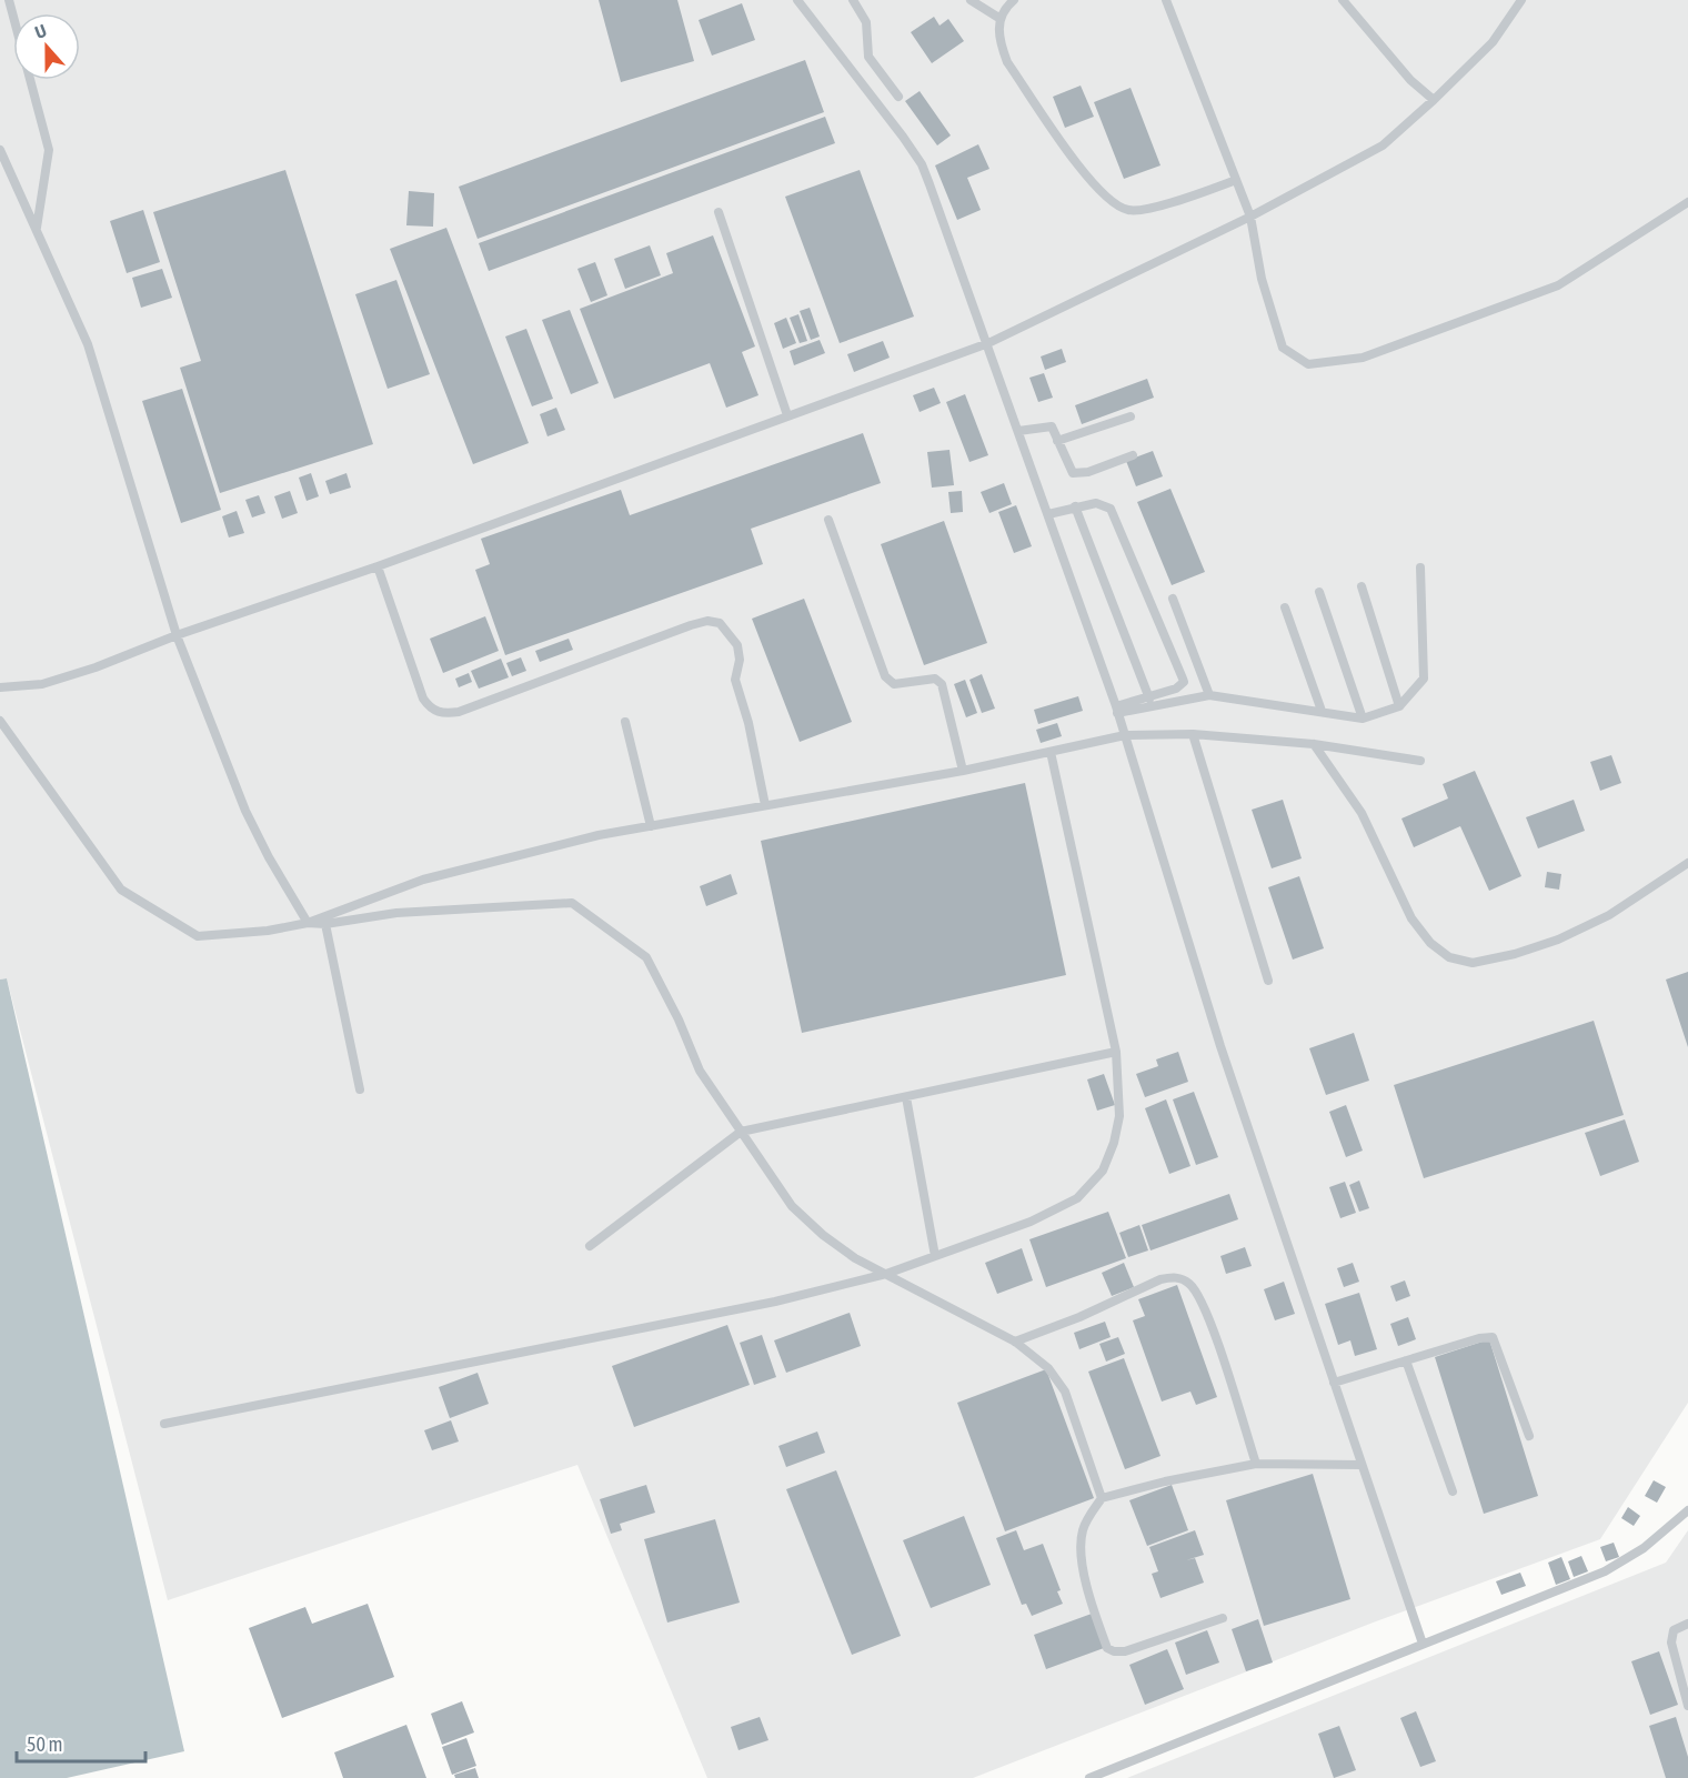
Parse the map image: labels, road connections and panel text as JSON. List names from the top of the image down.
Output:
{
  "scale_bar": "50 m",
  "north": "top"
}
